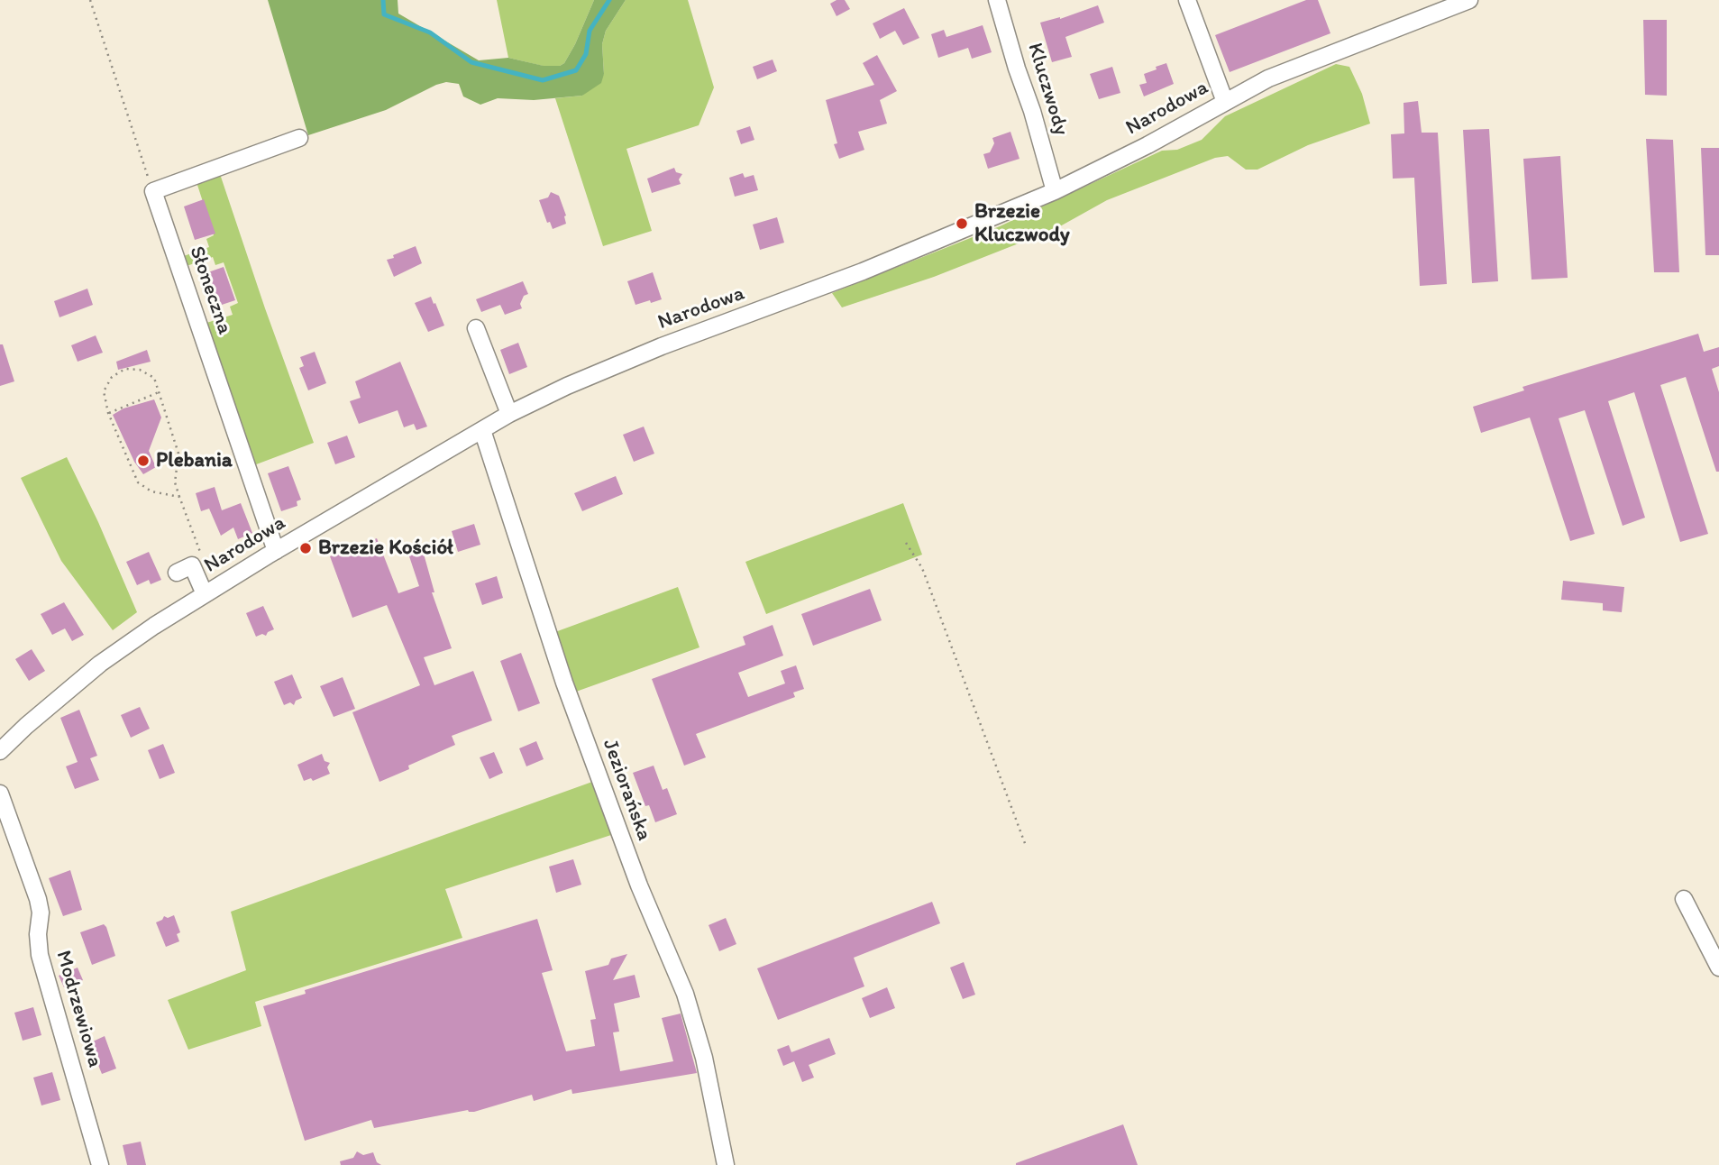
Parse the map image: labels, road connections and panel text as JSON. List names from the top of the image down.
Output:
{
  "streets": {
    "street": [
      "Kluczwody",
      "Narodowa",
      "Słoneczna",
      "Jeziorańska",
      "Modrzewiowa"
    ]
  },
  "crossings": [
    ["Kluczwody", "Narodowa"],
    ["Narodowa", "Słoneczna"],
    ["Narodowa", "Jeziorańska"]
  ],
  "places": ["Brzezie Kluczwody", "Plebania", "Brzezie Kościół"]
}
